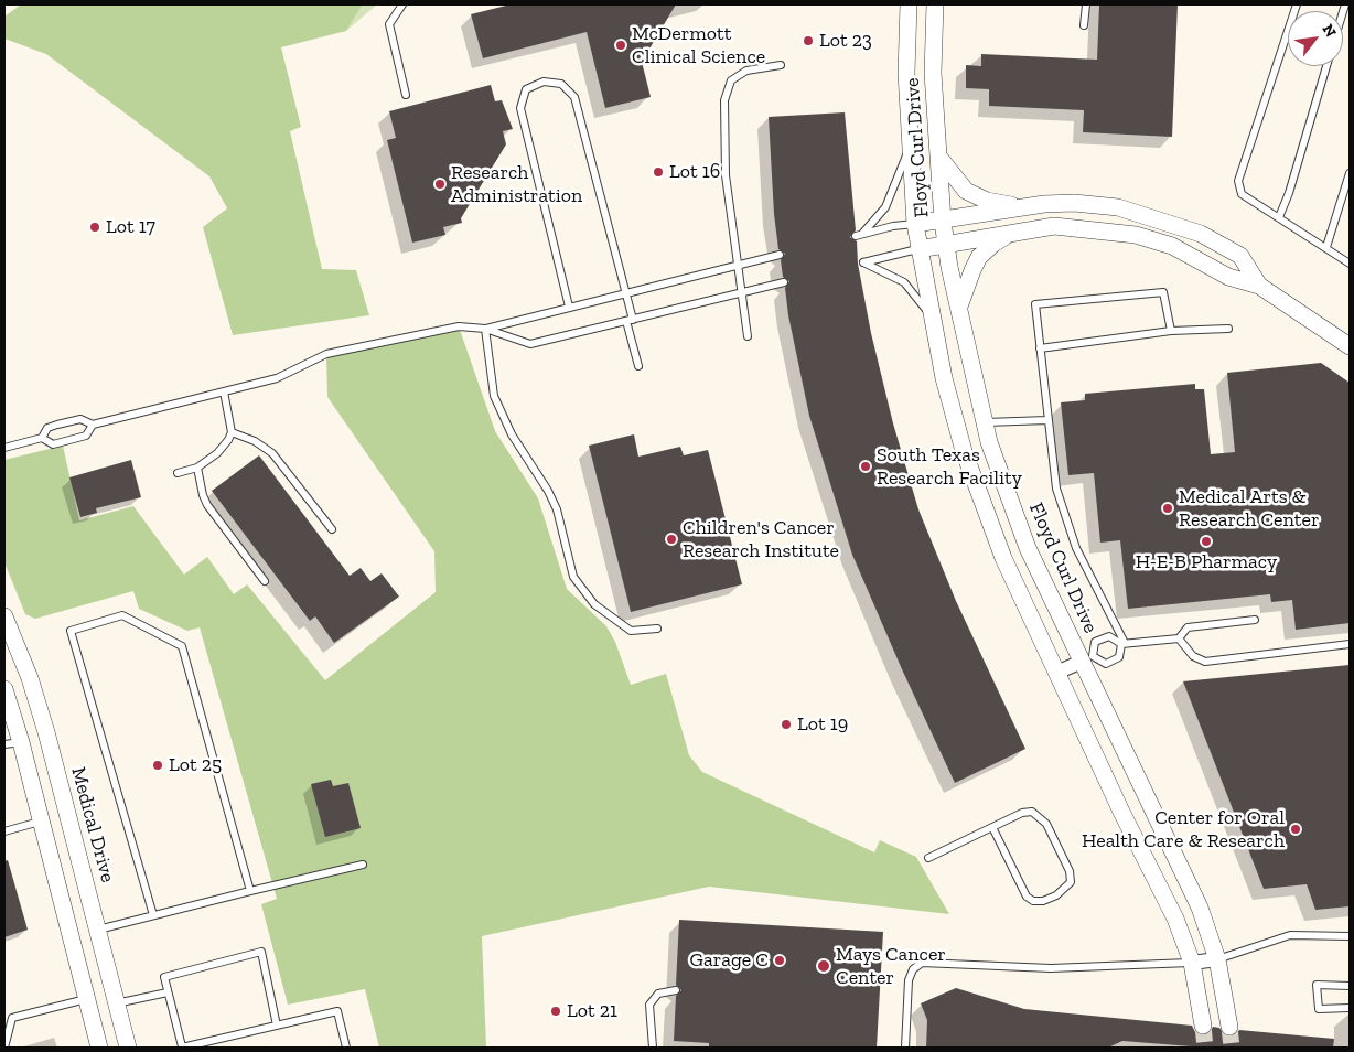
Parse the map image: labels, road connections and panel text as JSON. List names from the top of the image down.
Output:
{
  "streets": {
    "street": ["Floyd Curl Drive", "Medical Drive"]
  },
  "places": [
    "Lot 23",
    "McDermott Clinical Science",
    "Lot 16",
    "Research Administration",
    "Lot 17",
    "South Texas Research Facility",
    "Medical Arts & Research Center",
    "Children's Cancer Research Institute",
    "H-E-B Pharmacy",
    "Lot 19",
    "Lot 25",
    "Center for Oral Health Care & Research",
    "Garage C",
    "Mays Cancer Center",
    "Lot 21"
  ],
  "north": "top right"
}
